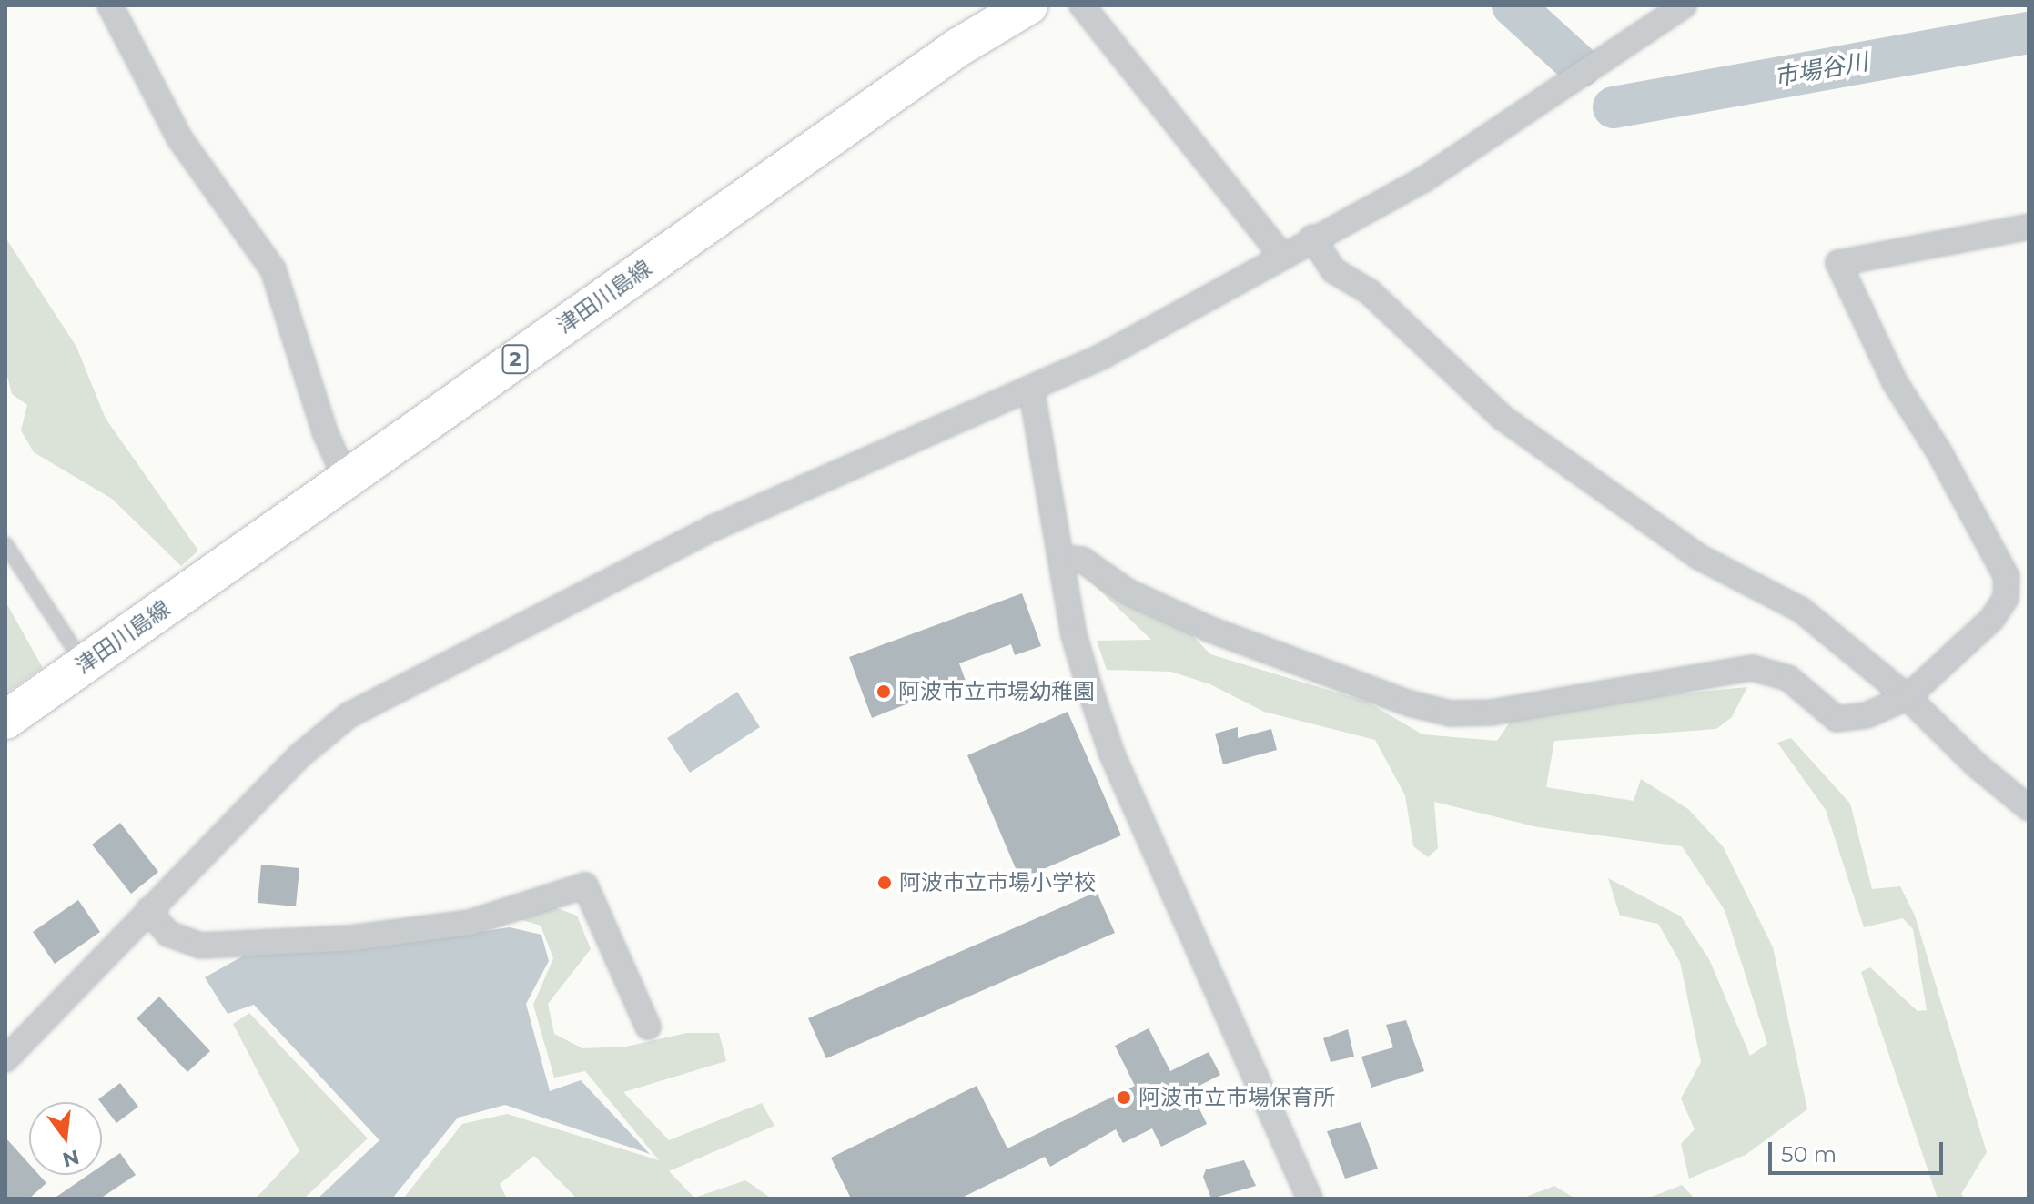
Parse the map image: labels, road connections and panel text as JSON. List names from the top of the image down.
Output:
{
  "streets": {
    "main road": ["津田川島線", "2"]
  },
  "water": ["市場谷川"],
  "places": ["阿波市立市場幼稚園", "阿波市立市場小学校", "阿波市立市場保育所"],
  "scale_bar": "50 m",
  "north": "bottom"
}
